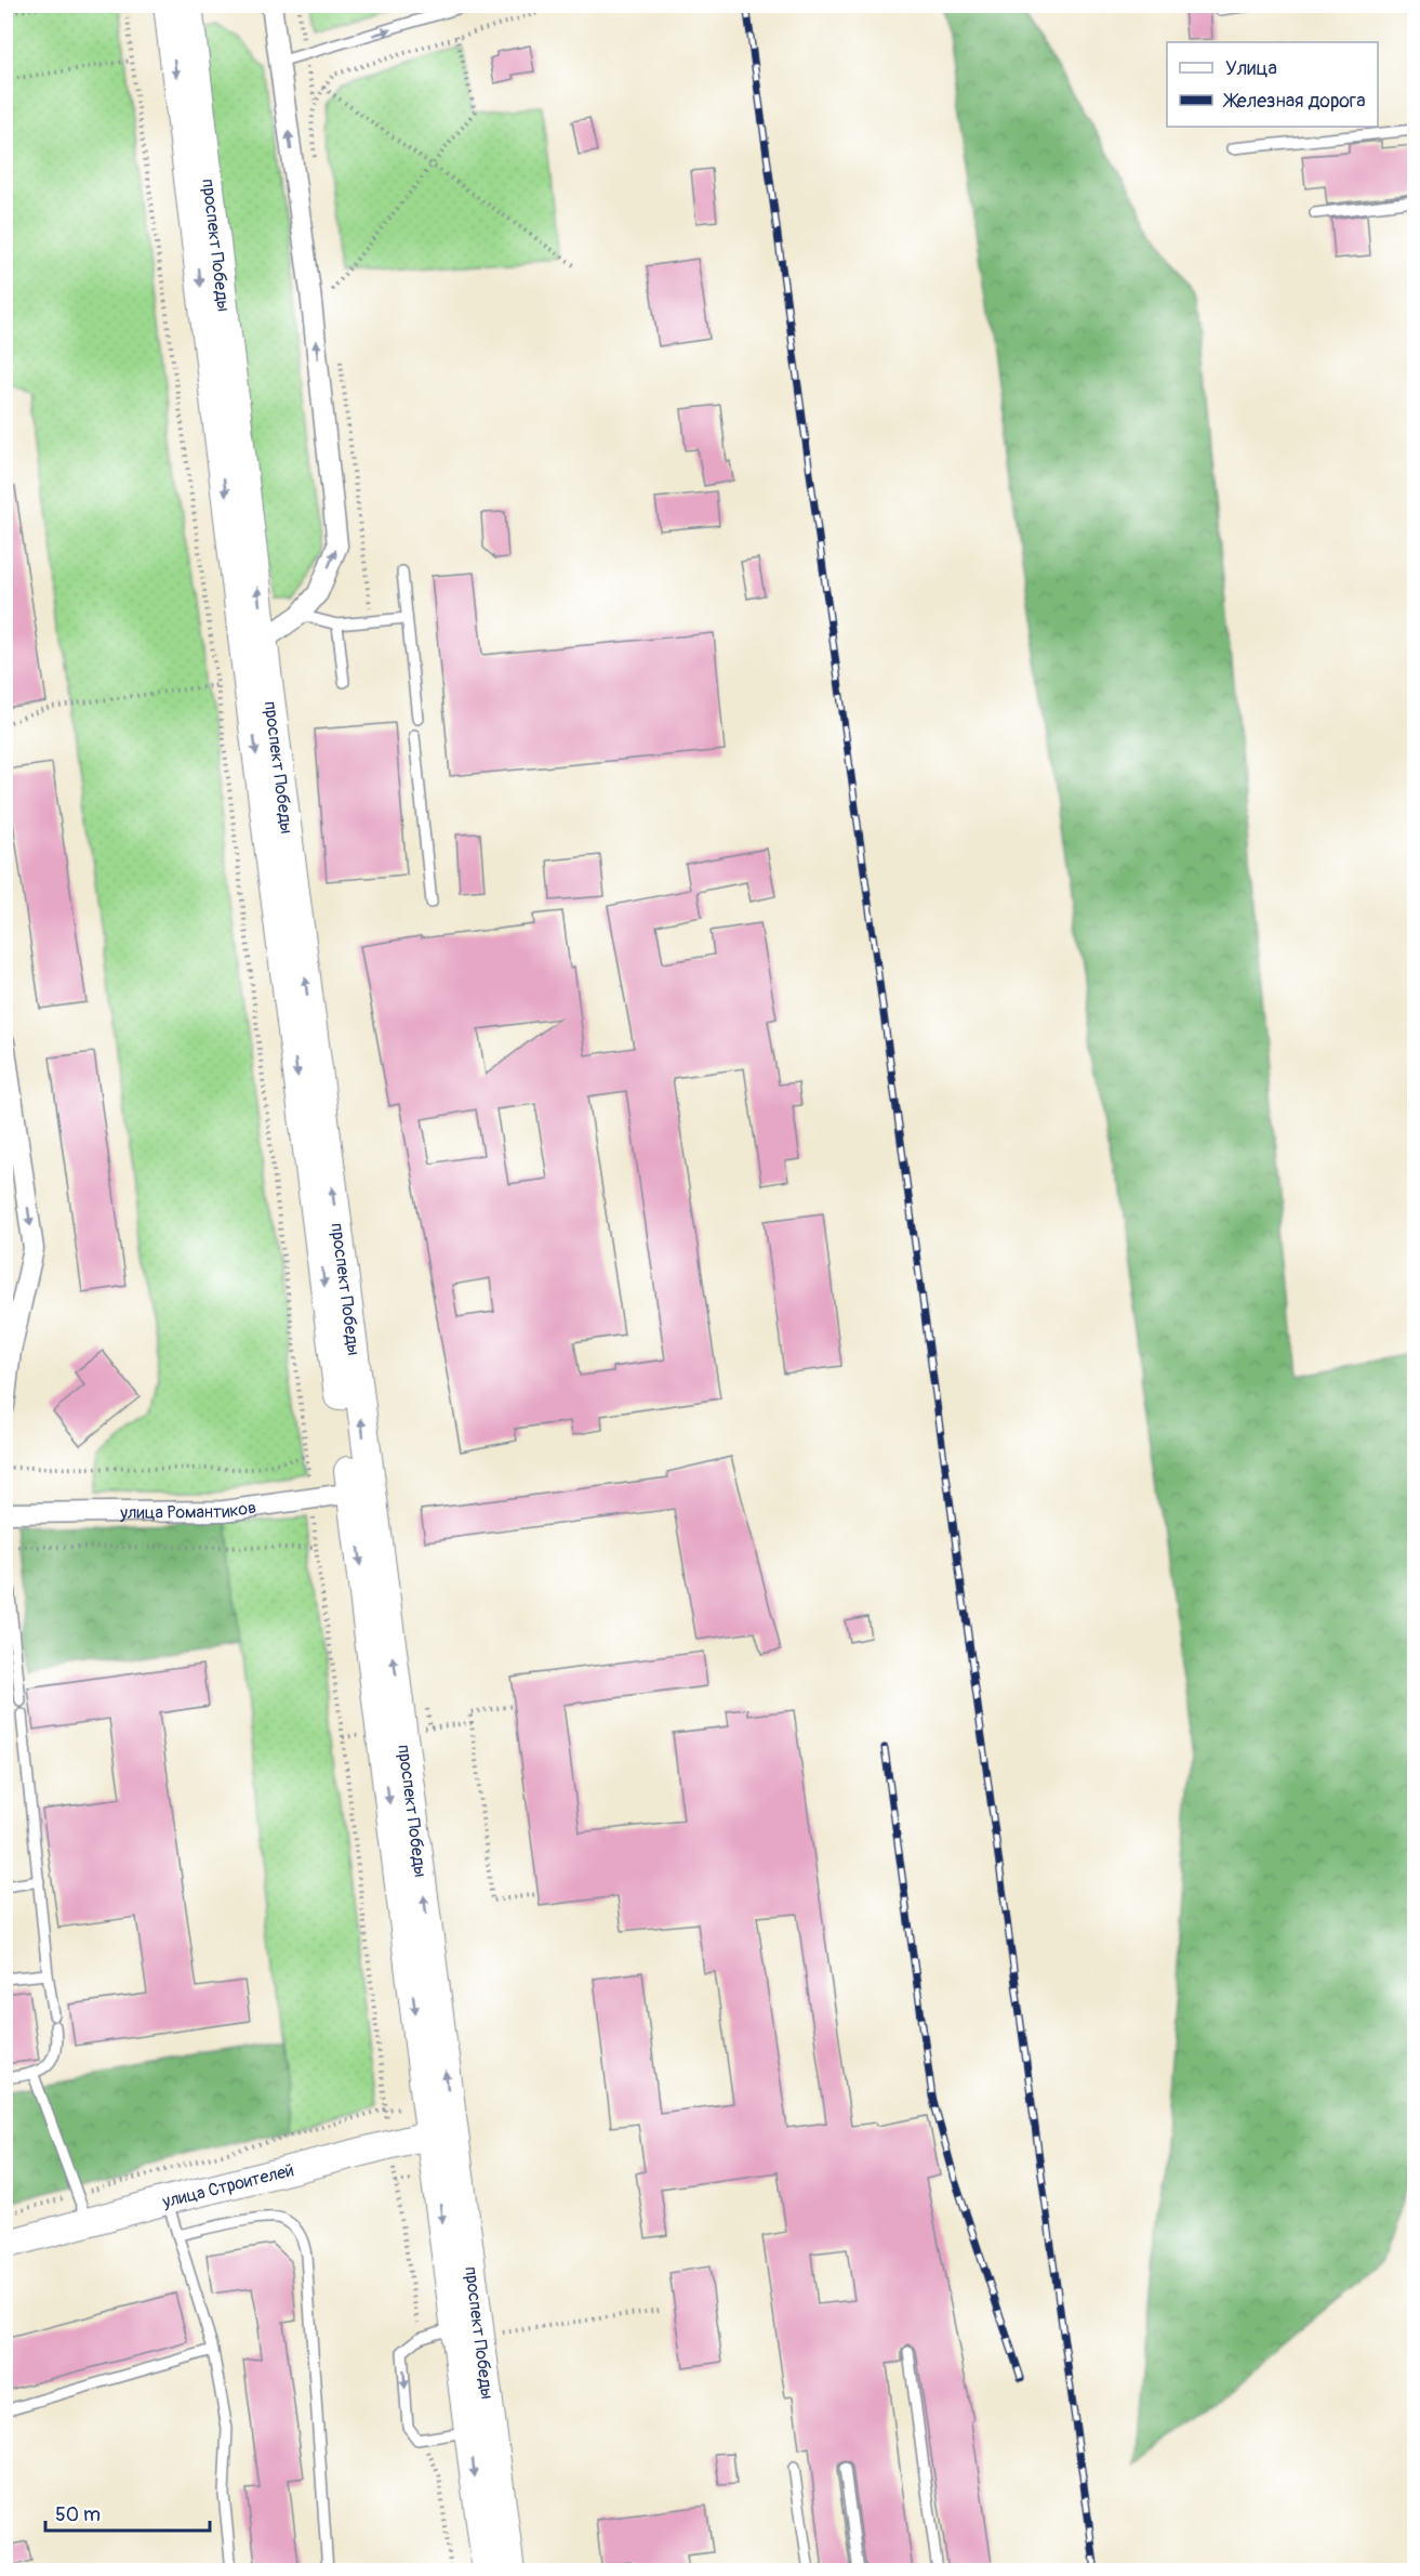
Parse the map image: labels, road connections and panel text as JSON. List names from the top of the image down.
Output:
{
  "streets": {
    "main road": ["проспект Победы", "улица Строителей"],
    "street": ["улица Романтиков"]
  },
  "crossings": [
    ["проспект Победы", "улица Романтиков"],
    ["проспект Победы", "улица Строителей"]
  ],
  "legend": ["Улица", "Железная дорога"],
  "scale_bar": "50 m"
}
